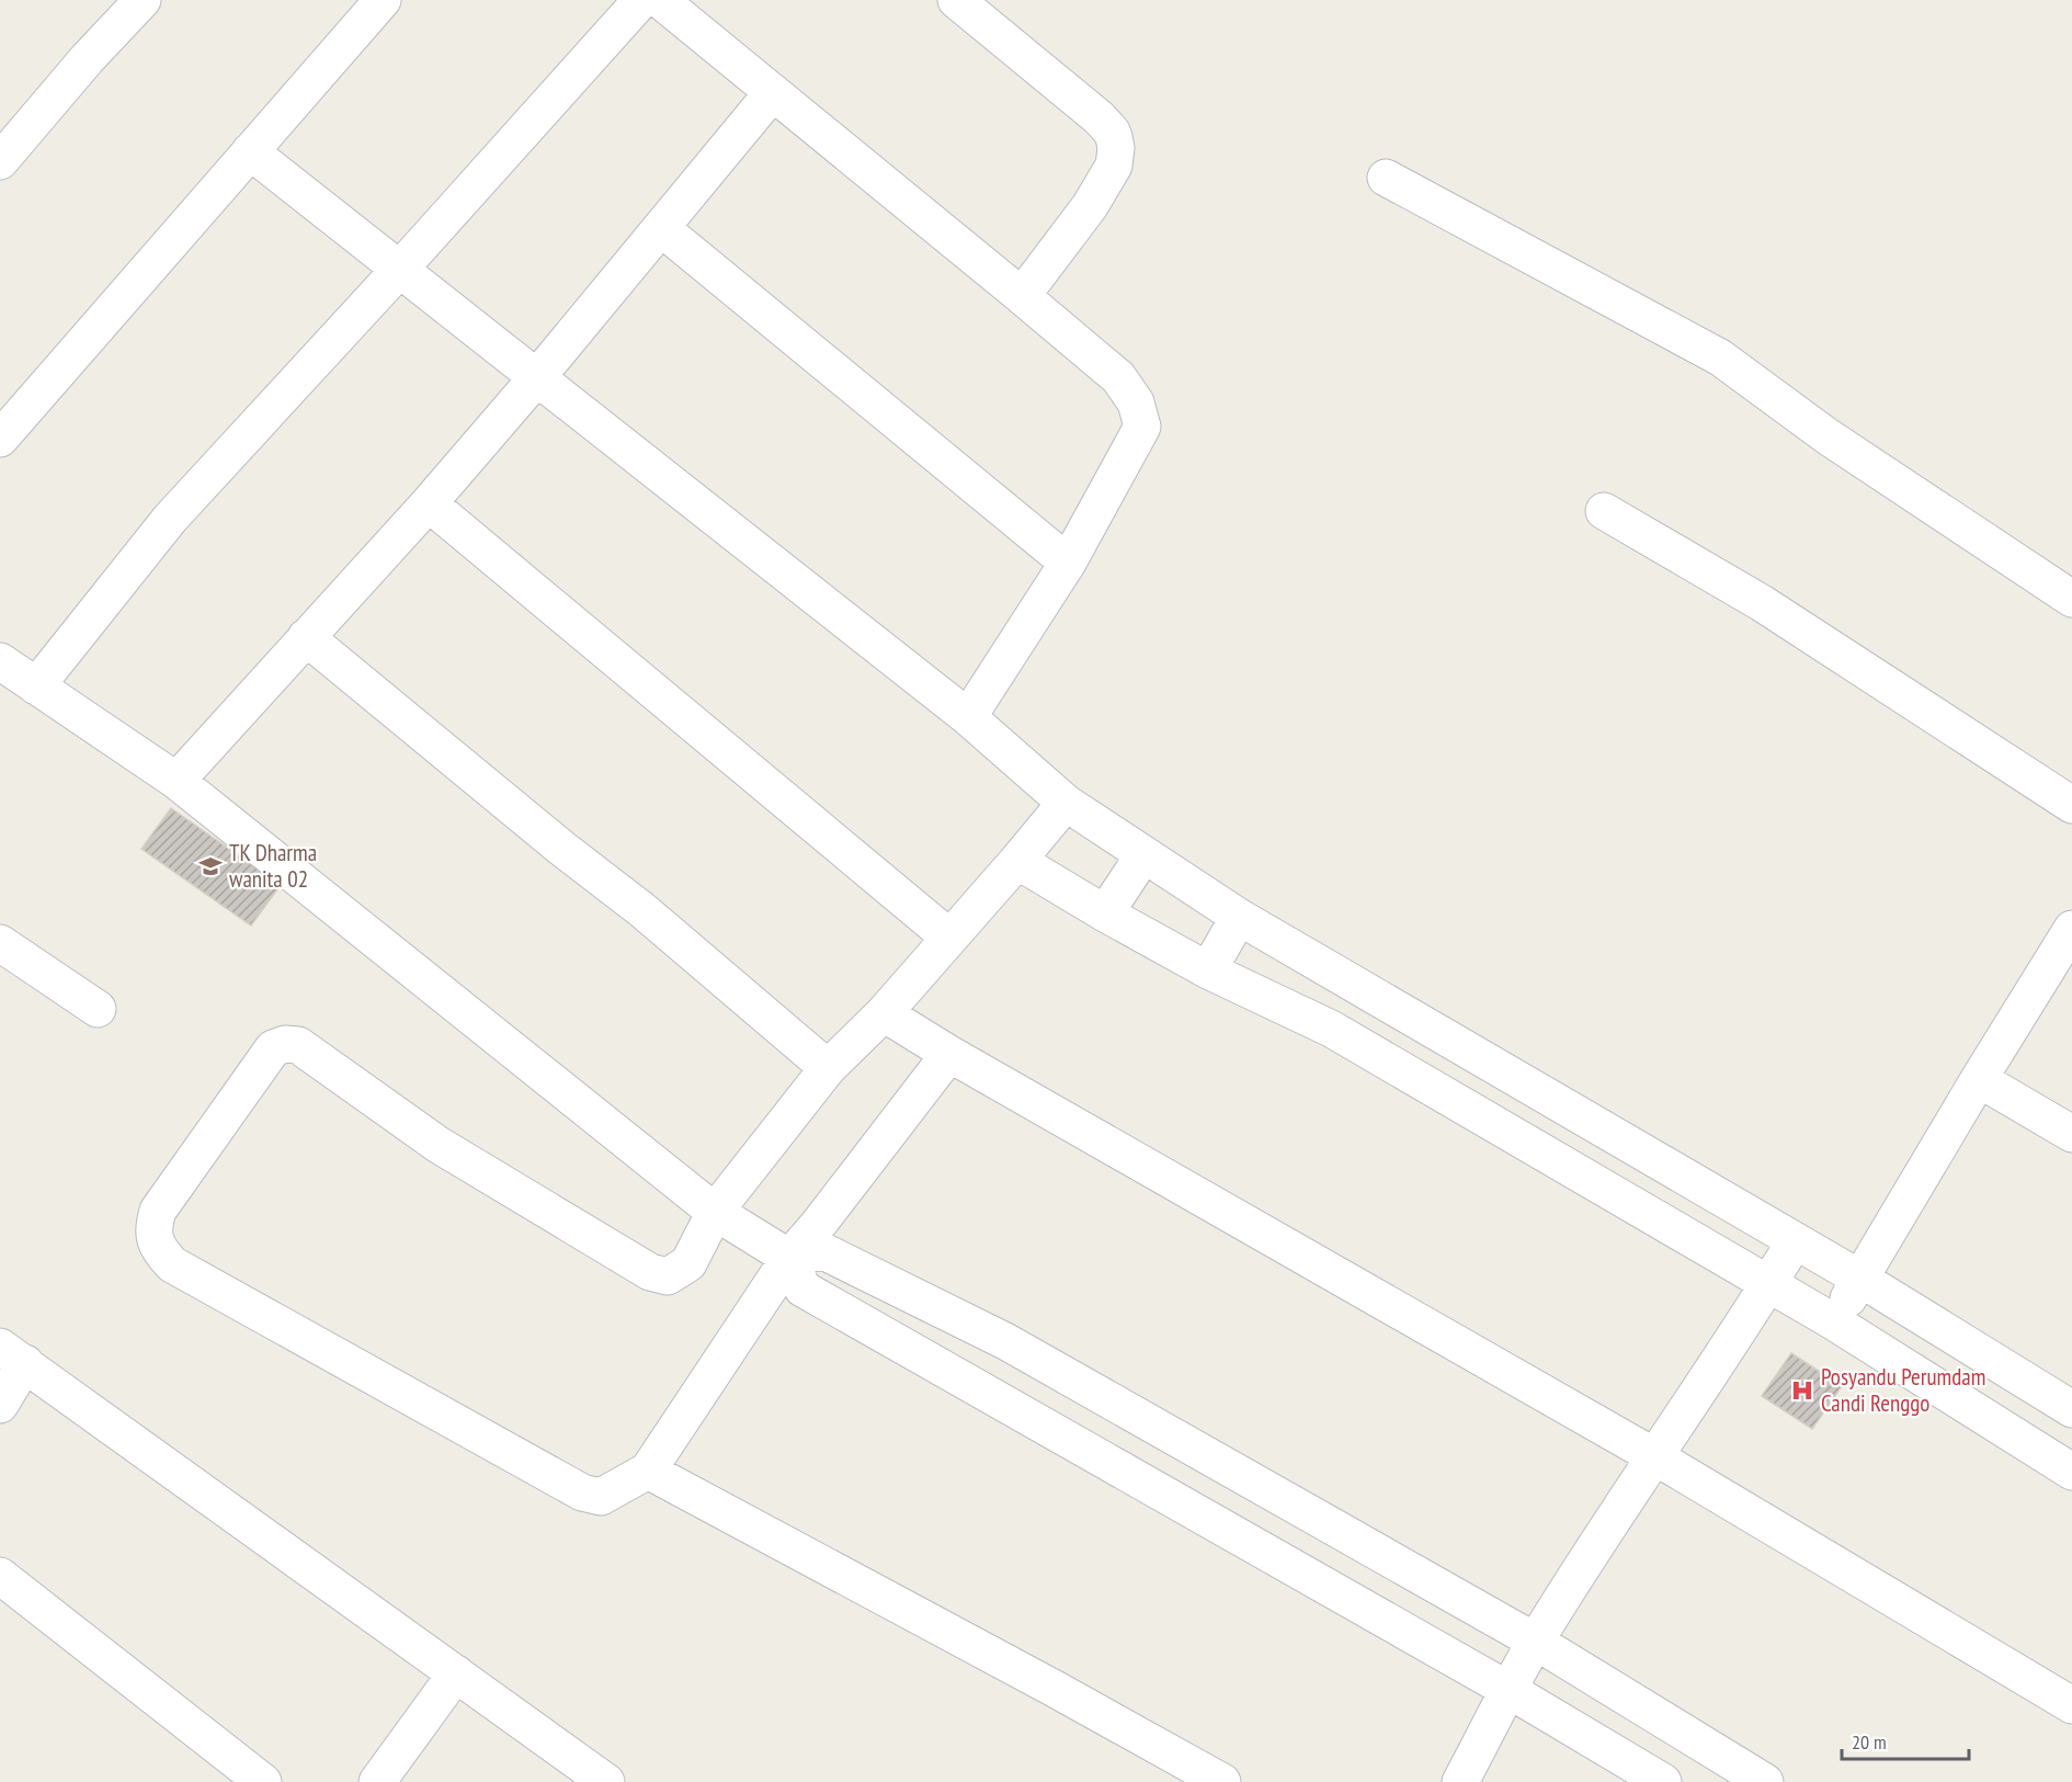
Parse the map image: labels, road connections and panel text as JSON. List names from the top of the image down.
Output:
{
  "places": {
    "school or university": ["TK Dharma wanita 02"],
    "hospital": ["Posyandu Perumdam Candi Renggo"]
  },
  "scale_bar": "20 m"
}
